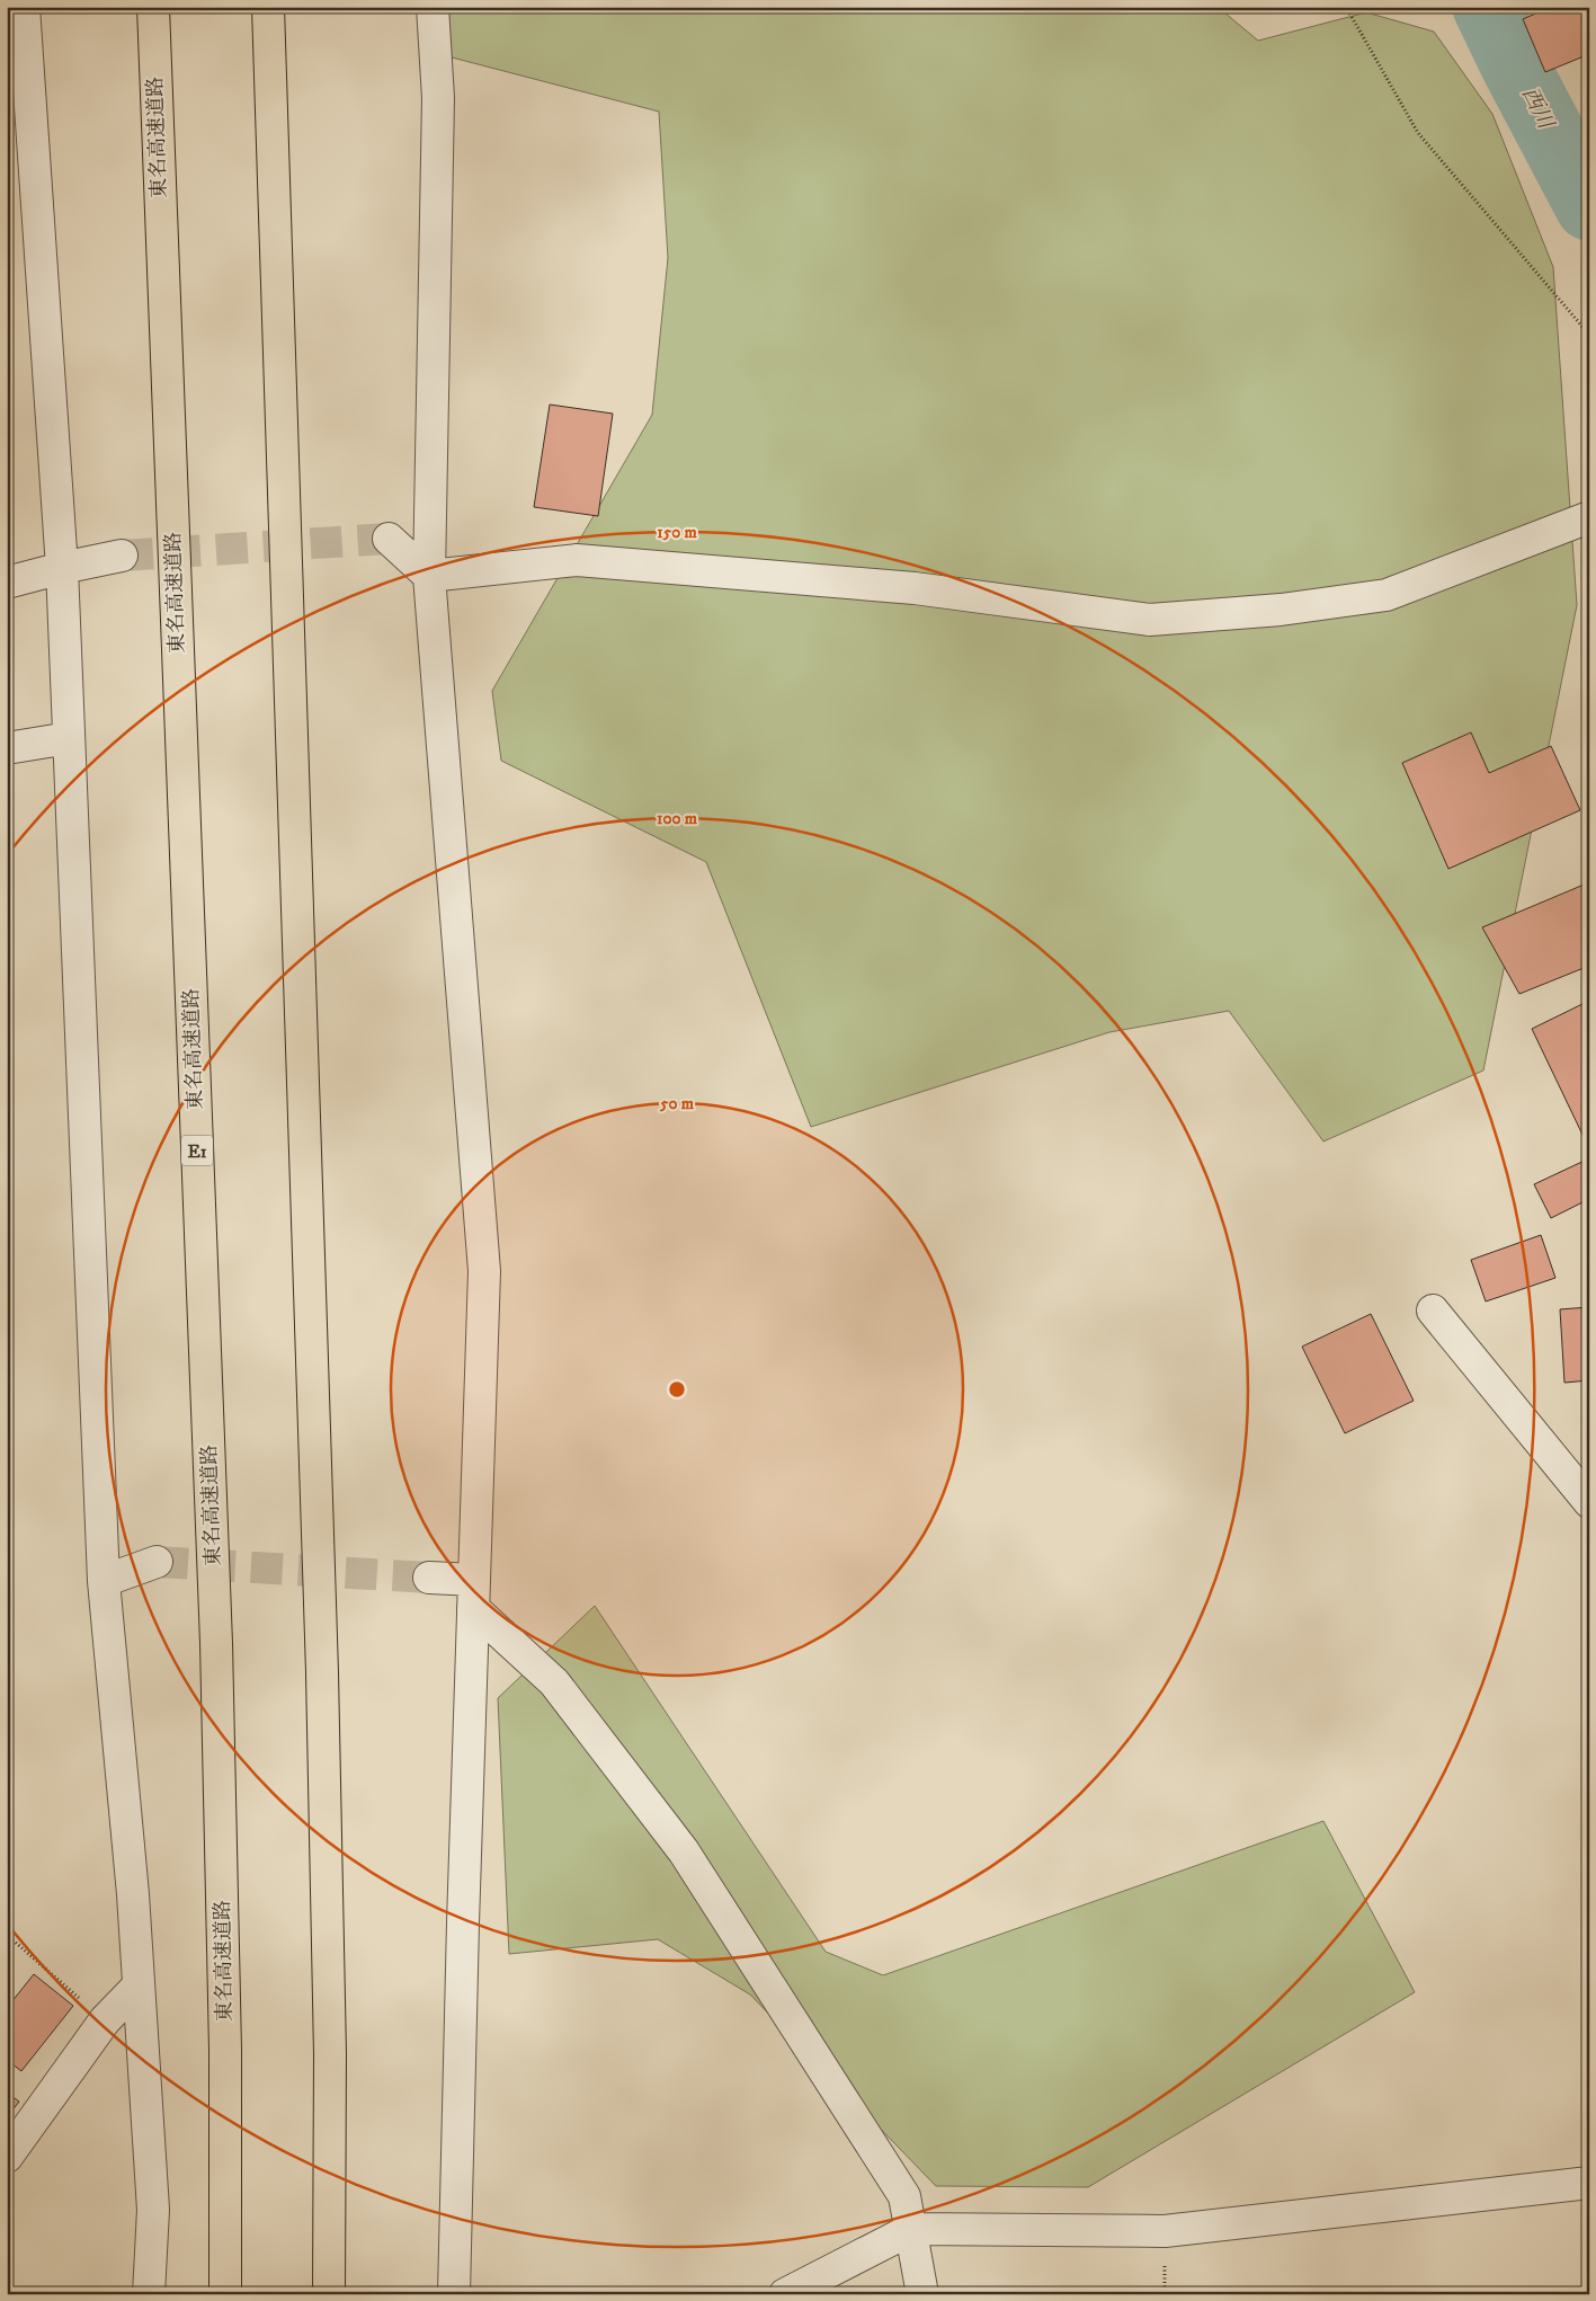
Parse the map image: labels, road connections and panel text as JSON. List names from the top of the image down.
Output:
{
  "streets": {
    "highway": ["東名高速道路", "E1"]
  },
  "water": ["西川"],
  "rings": ["150 m", "100 m", "50 m"]
}
